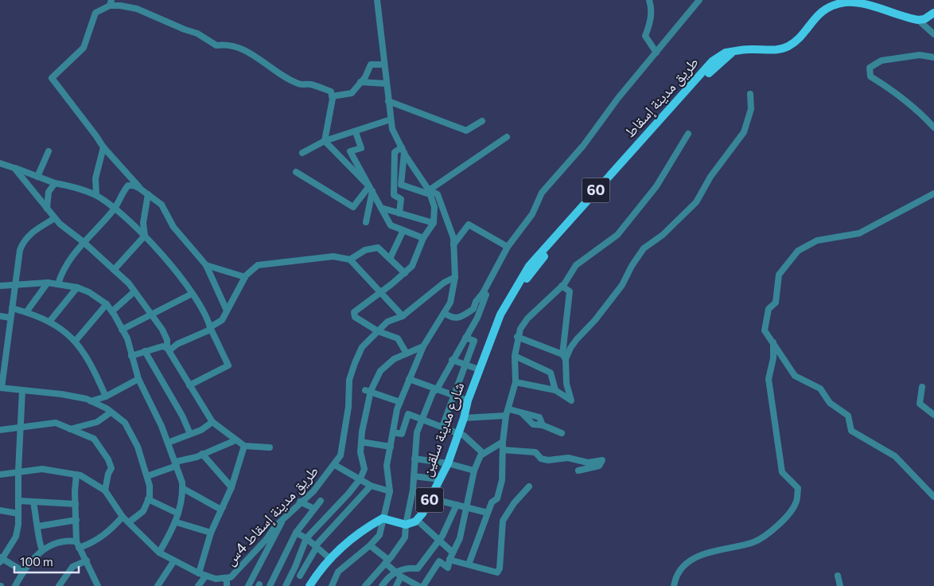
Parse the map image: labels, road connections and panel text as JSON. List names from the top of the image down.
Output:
{
  "streets": {
    "main road": ["60", "شارع مدينة سلقين"],
    "street": ["طريق مدينة إسقاط 4س"]
  },
  "crossings": [
    ["60", "شارع مدينة سلقين"]
  ],
  "scale_bar": "100 m"
}
